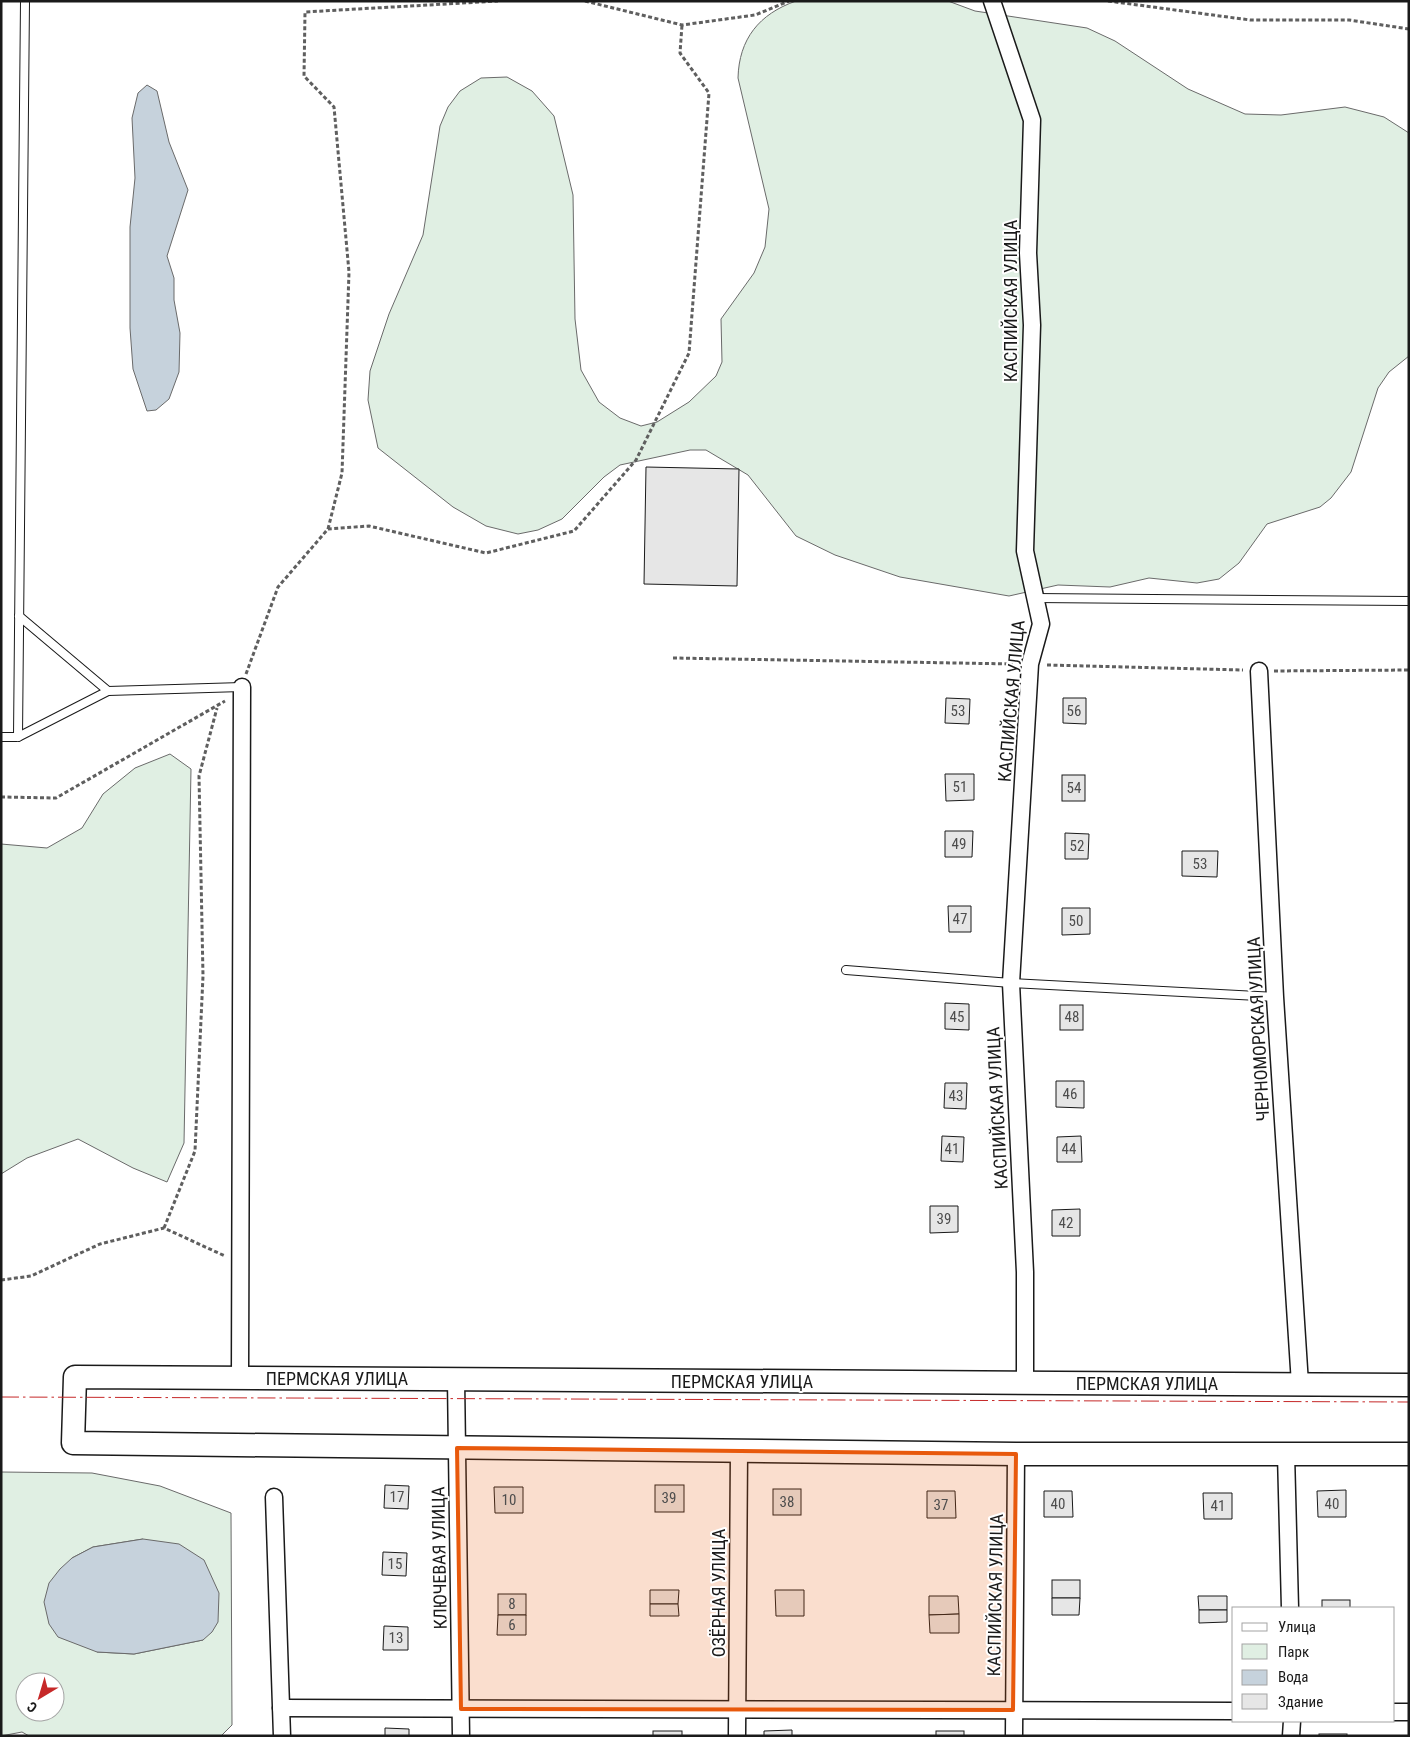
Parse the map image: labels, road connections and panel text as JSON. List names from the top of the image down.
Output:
{
  "streets": {
    "street": [
      "КАСПИЙСКАЯ УЛИЦА",
      "ЧЕРНОМОРСКАЯ УЛИЦА",
      "ПЕРМСКАЯ УЛИЦА",
      "КЛЮЧЕВАЯ УЛИЦА",
      "ОЗЁРНАЯ УЛИЦА"
    ]
  },
  "crossings": [
    ["КАСПИЙСКАЯ УЛИЦА", "ПЕРМСКАЯ УЛИЦА"],
    ["ЧЕРНОМОРСКАЯ УЛИЦА", "ПЕРМСКАЯ УЛИЦА"],
    ["ПЕРМСКАЯ УЛИЦА", "КЛЮЧЕВАЯ УЛИЦА"]
  ],
  "house_numbers": [
    "53",
    "56",
    "51",
    "54",
    "49",
    "52",
    "53",
    "47",
    "50",
    "45",
    "48",
    "46",
    "43",
    "41",
    "44",
    "39",
    "42",
    "17",
    "39",
    "10",
    "38",
    "40",
    "40",
    "37",
    "41",
    "15",
    "8",
    "6",
    "13"
  ],
  "legend": [
    "Улица",
    "Парк",
    "Вода",
    "Здание"
  ],
  "north": "bottom left"
}
